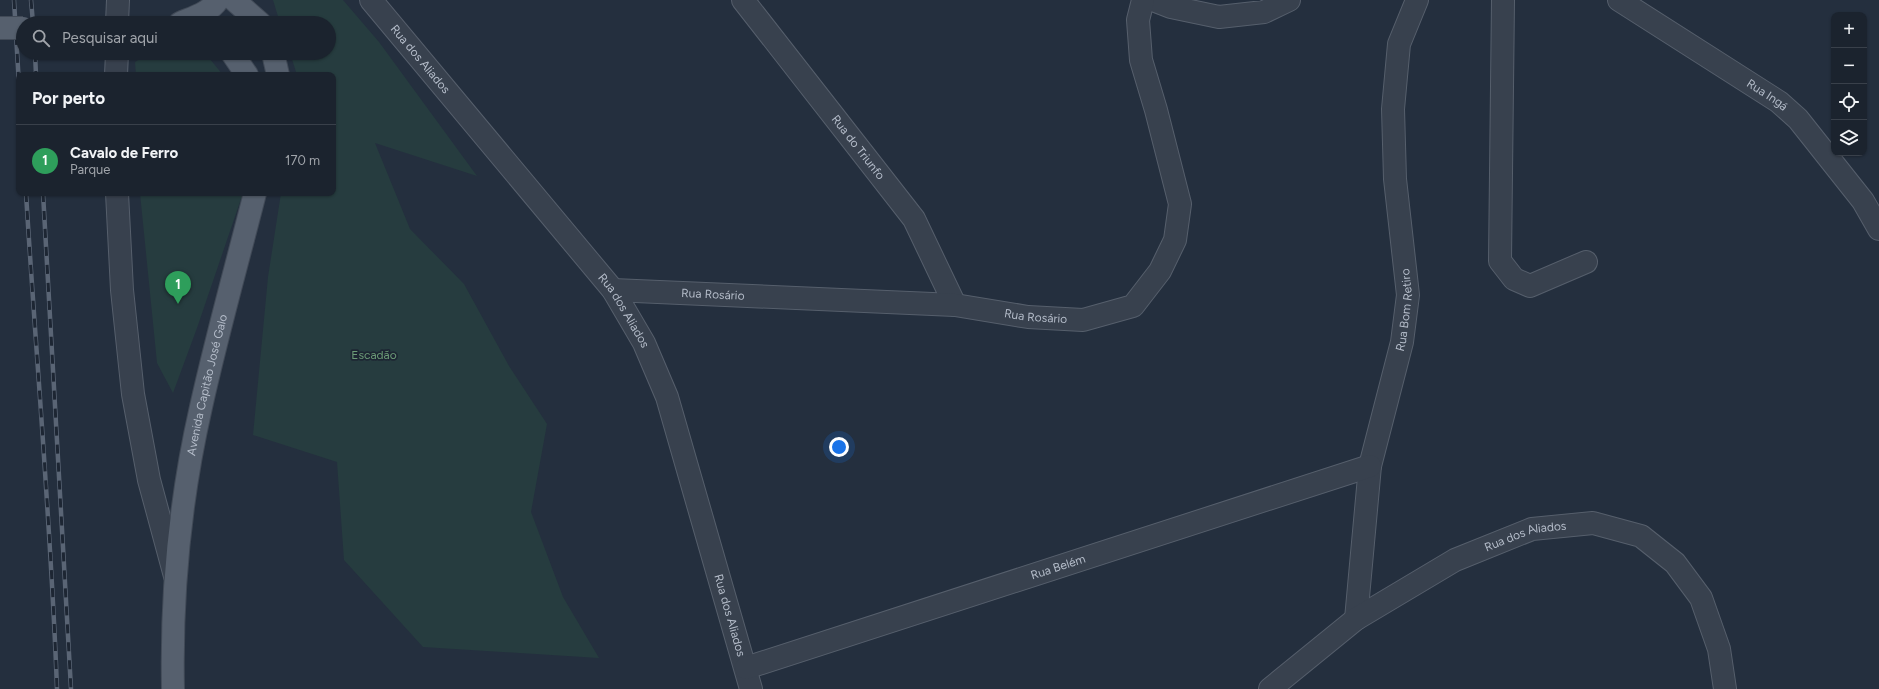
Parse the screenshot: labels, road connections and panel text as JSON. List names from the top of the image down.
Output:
{
  "streets": {
    "main road": ["Avenida Capitão José Galo"],
    "street": [
      "Rua dos Aliados",
      "Rua Ingá",
      "Rua do Triunfo",
      "Rua Rosário",
      "Rua Bom Retiro",
      "Rua Belém"
    ]
  },
  "crossings": [
    ["Rua dos Aliados", "Rua Rosário"],
    ["Rua dos Aliados", "Rua Bom Retiro"],
    ["Rua dos Aliados", "Rua Belém"],
    ["Rua do Triunfo", "Rua Rosário"],
    ["Rua Bom Retiro", "Rua Belém"]
  ],
  "parks": ["Escadão"],
  "page": {
    "map_buttons": ["+", "−"],
    "search": "Pesquisar aqui",
    "heading": "Por perto",
    "list": [
      {
        "mark": "1",
        "name": "Cavalo de Ferro",
        "note": "Parque",
        "value": "170 m"
      }
    ],
    "pins": "1"
  }
}
